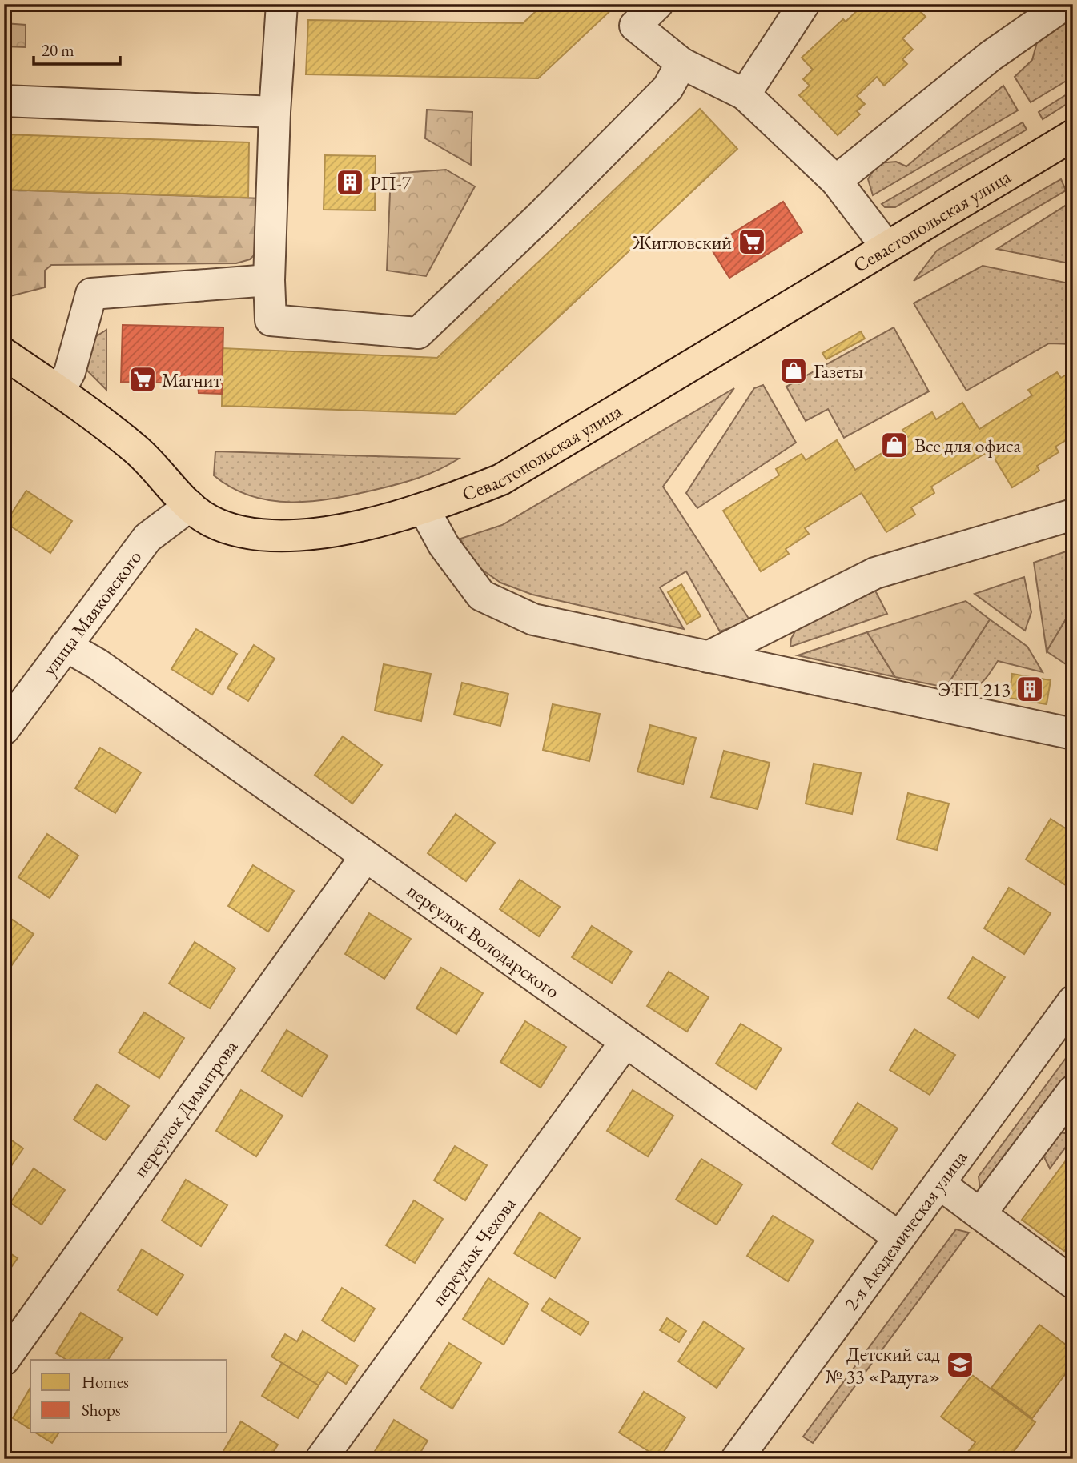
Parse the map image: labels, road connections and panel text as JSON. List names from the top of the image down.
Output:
{
  "streets": {
    "main road": ["Севастопольская улица"],
    "street": [
      "улица Маяковского",
      "переулок Володарского",
      "переулок Димитрова",
      "2-я Академическая улица",
      "переулок Чехова"
    ]
  },
  "crossings": [
    ["Севастопольская улица", "улица Маяковского"],
    ["улица Маяковского", "переулок Володарского"],
    ["переулок Володарского", "переулок Димитрова"],
    ["переулок Володарского", "2-я Академическая улица"],
    ["переулок Володарского", "переулок Чехова"]
  ],
  "places": {
    "building": ["РП-7", "ЭТП 213"],
    "supermarket": ["Жигловский", "Магнит"],
    "shop": ["Газеты", "Все для офиса"],
    "school or university": ["Детский сад № 33 «Радуга»"]
  },
  "legend": ["Homes", "Shops"],
  "scale_bar": "20 m"
}
